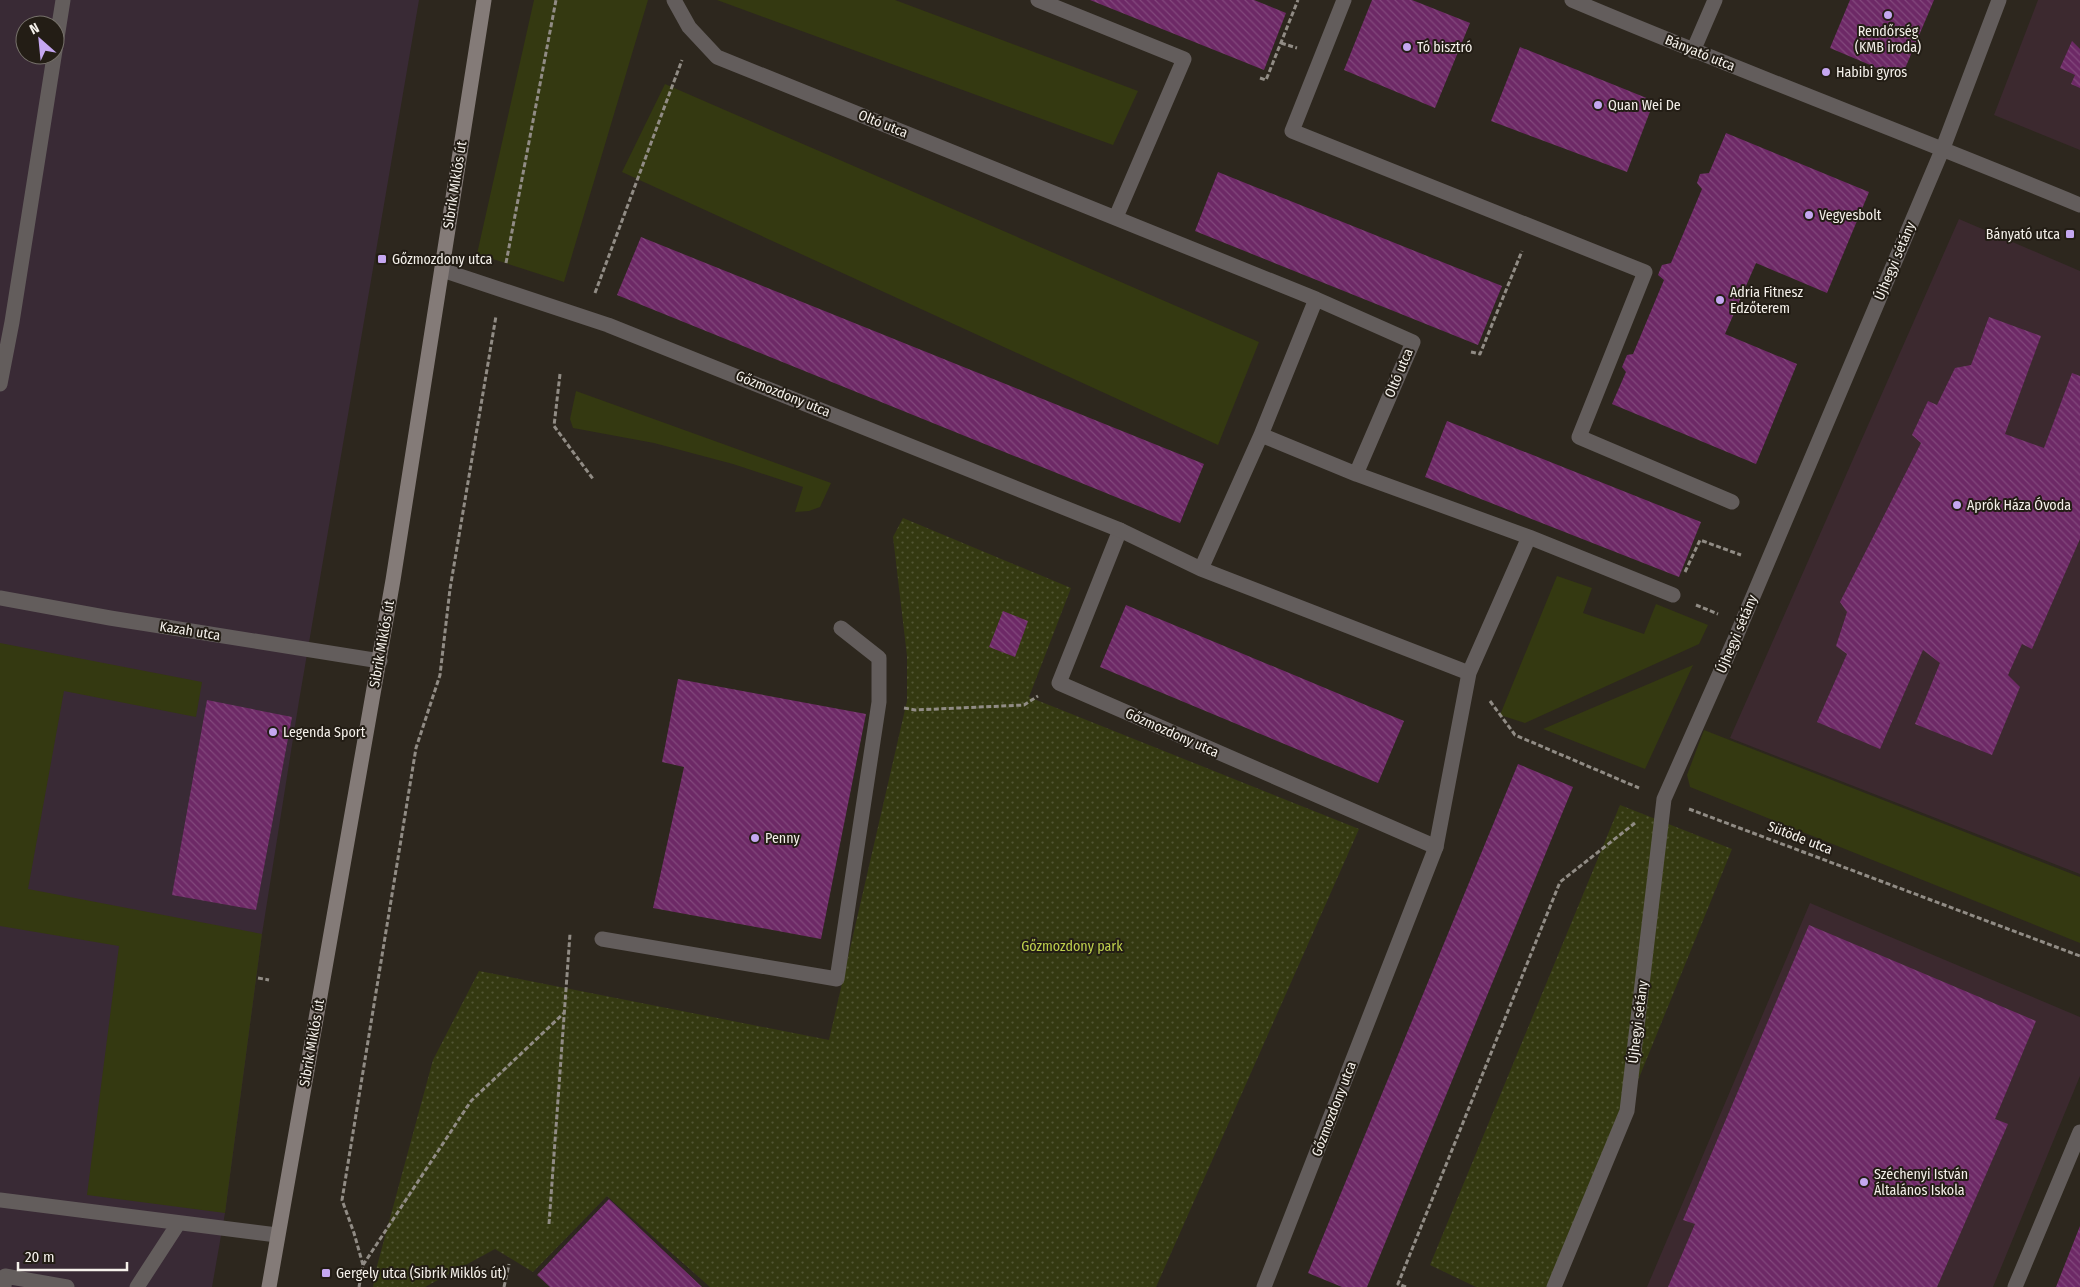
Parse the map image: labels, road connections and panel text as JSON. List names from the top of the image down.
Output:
{
  "streets": {
    "street": [
      "Bányató utca",
      "Oltó utca",
      "Sibrik Miklós út",
      "Újhegyi sétány",
      "Gőzmozdony utca",
      "Kazah utca"
    ],
    "path": ["Sütöde utca"]
  },
  "crossings": [
    ["Bányató utca", "Újhegyi sétány"],
    ["Sibrik Miklós út", "Gőzmozdony utca"],
    ["Sibrik Miklós út", "Kazah utca"],
    ["Újhegyi sétány", "Sütöde utca"]
  ],
  "parks": ["Gőzmozdony park"],
  "places": {
    "other": [
      "Rendőrség (KMB iroda)",
      "Tó bisztró",
      "Habibi gyros",
      "Quan Wei De",
      "Vegyesbolt",
      "Adria Fitnesz Edzőterem",
      "Aprók Háza Óvoda",
      "Legenda Sport",
      "Penny",
      "Széchenyi István Általános Iskola"
    ],
    "transit": ["Bányató utca", "Gőzmozdony utca", "Gergely utca (Sibrik Miklós út)"]
  },
  "scale_bar": "20 m",
  "north": "top left"
}
